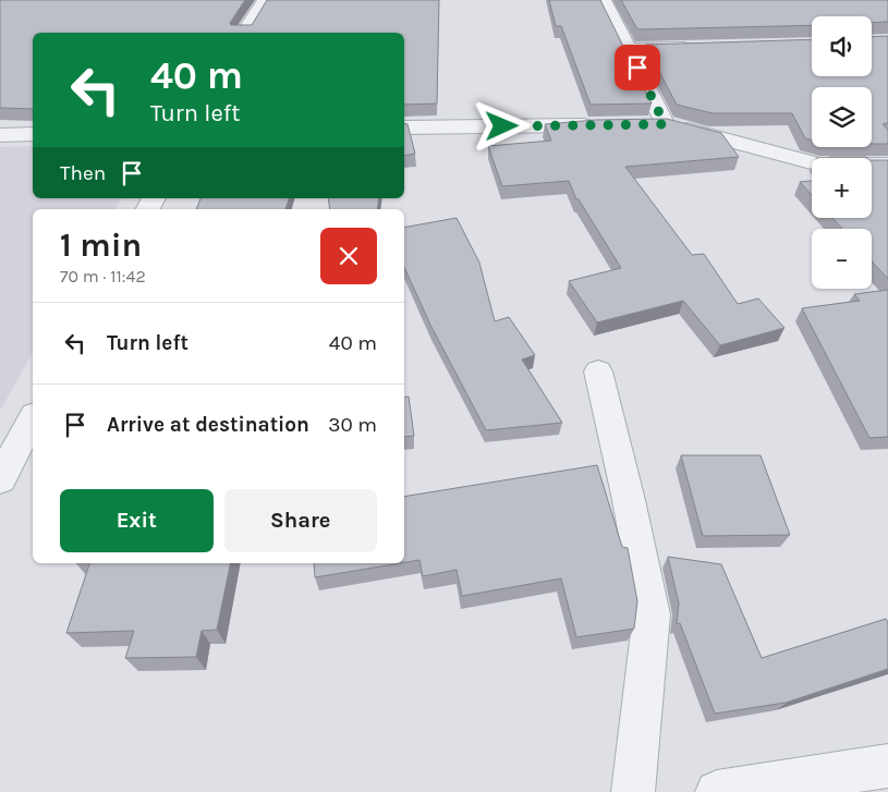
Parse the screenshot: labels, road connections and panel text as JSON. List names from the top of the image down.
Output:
{
  "page": {
    "map_buttons": ["+", "−"],
    "turn": ["40 m", "Turn left"],
    "then": "Then",
    "heading": ["1 min", "70 m · 11:42"],
    "list": [
      {
        "name": "Turn left",
        "value": "40 m"
      },
      {
        "name": "Arrive at destination",
        "value": "30 m"
      }
    ],
    "buttons": ["Exit", "Share"]
  }
}
